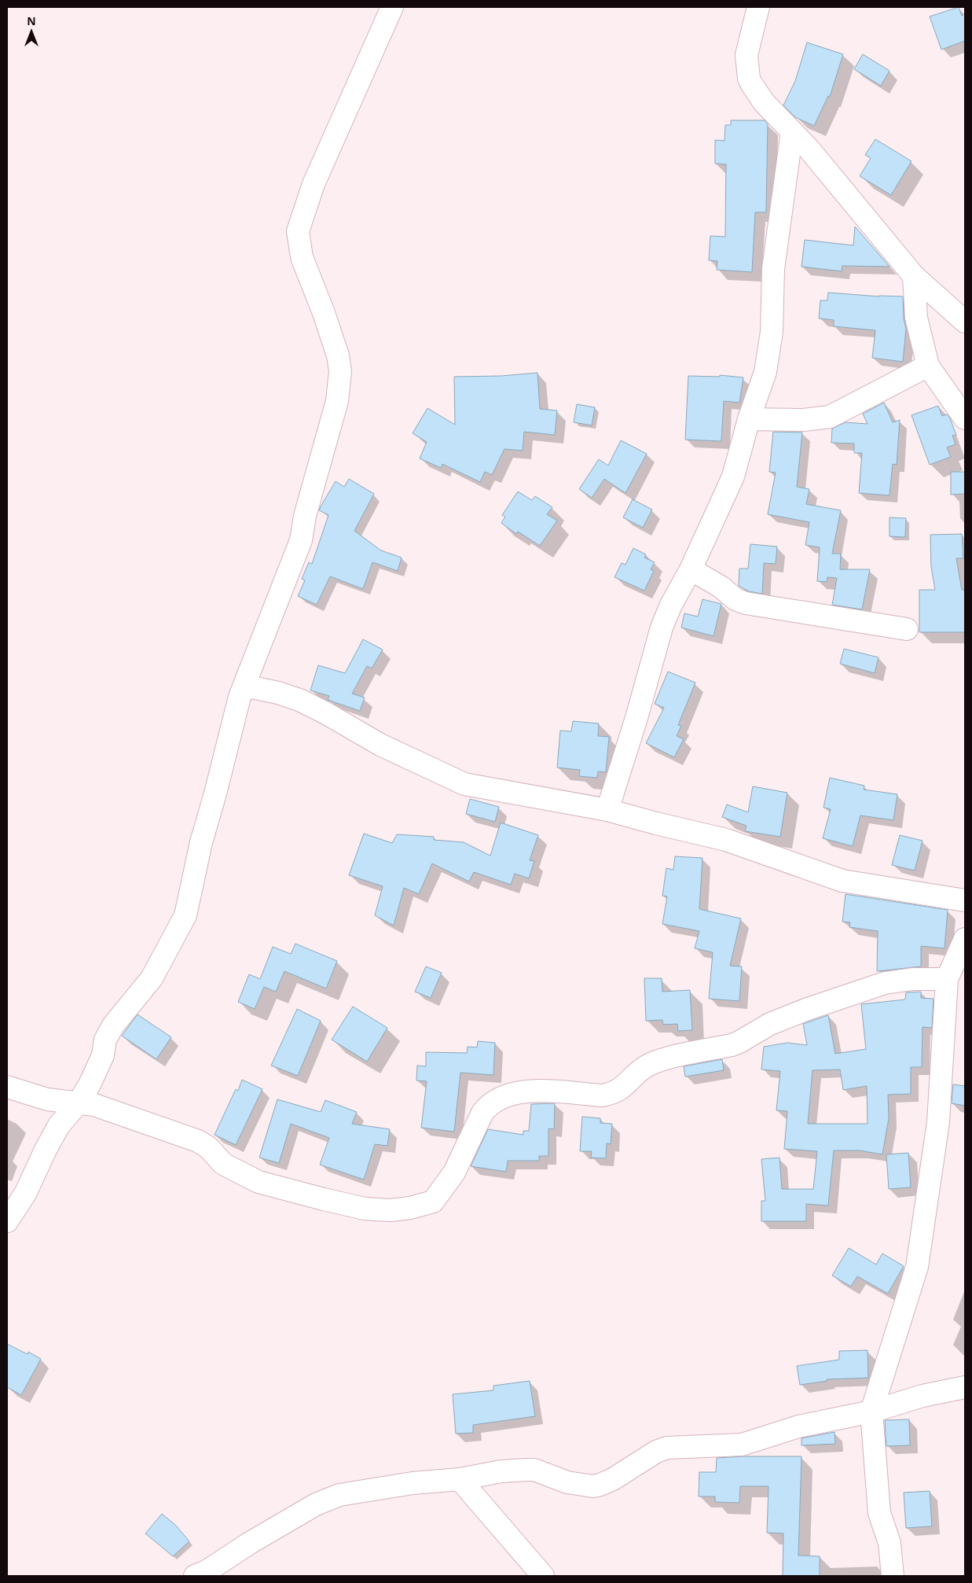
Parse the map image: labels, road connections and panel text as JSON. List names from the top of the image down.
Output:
{
  "north": "top"
}
